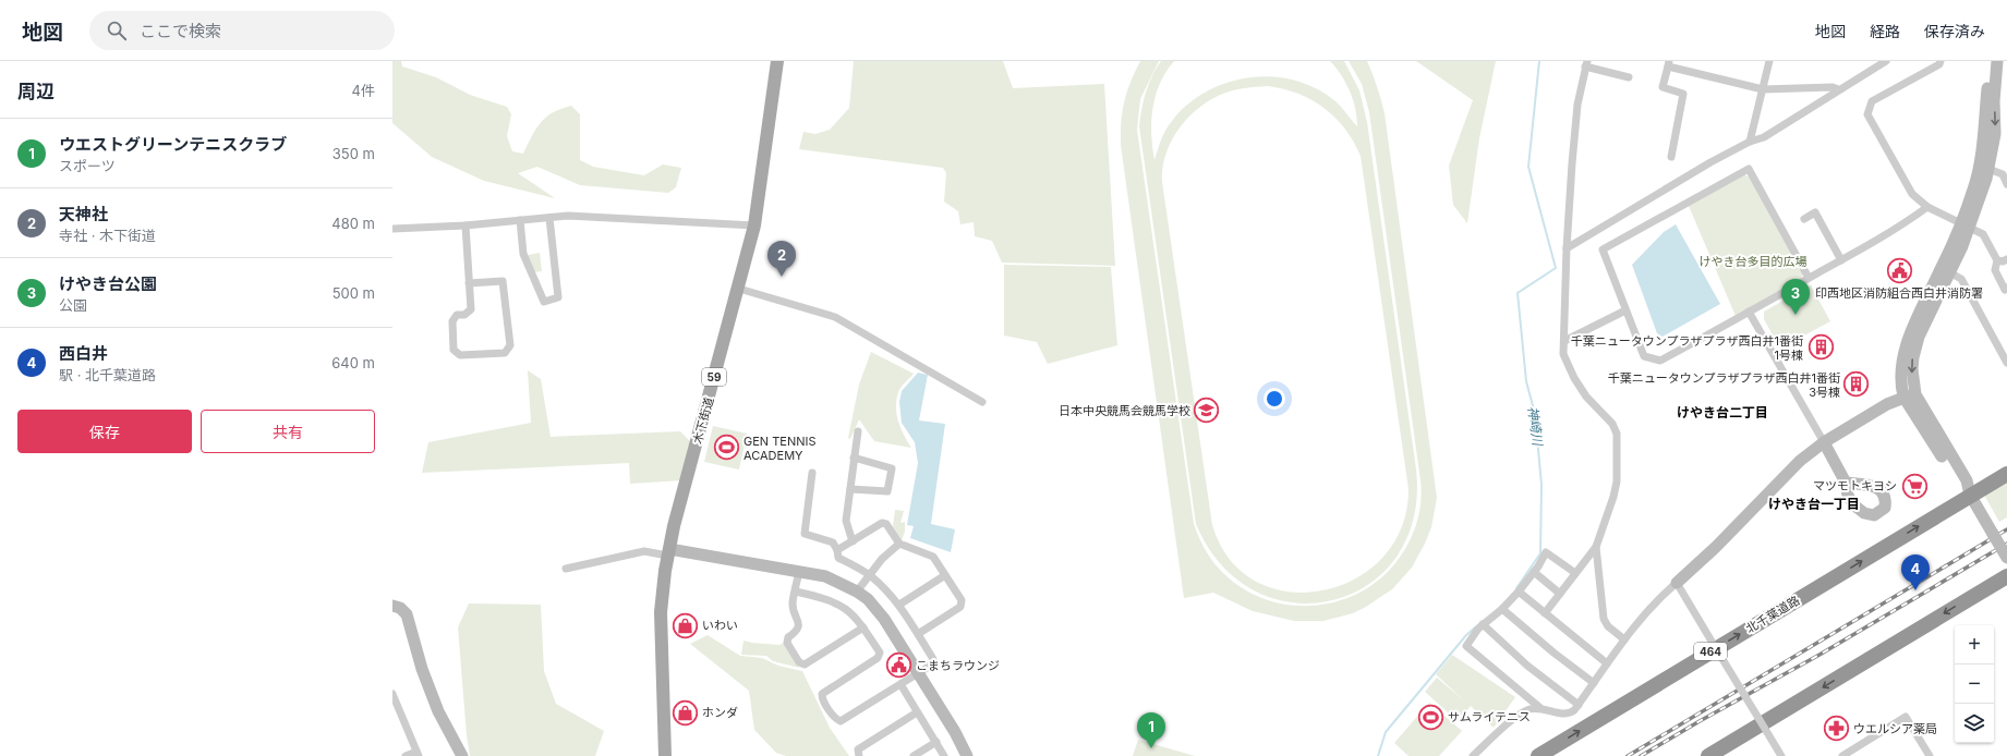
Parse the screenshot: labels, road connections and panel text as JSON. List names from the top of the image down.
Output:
{
  "streets": {
    "highway": ["北千葉道路", "464"],
    "main road": ["59", "木下街道"]
  },
  "districts": ["けやき台二丁目", "けやき台一丁目"],
  "water": ["神崎川"],
  "parks": ["けやき台多目的広場"],
  "places": {
    "public building": ["印西地区消防組合西白井消防署", "こまちラウンジ"],
    "building": ["千葉ニュータウンプラザプラザ西白井1番街 1号棟", "千葉ニュータウンプラザプラザ西白井1番街 3号棟"],
    "school or university": ["日本中央競馬会競馬学校"],
    "sports": ["GEN TENNIS ACADEMY", "サムライテニス"],
    "supermarket": ["マツモトキヨシ"],
    "shop": ["いわい", "ホンダ"],
    "pharmacy": ["ウエルシア薬局"]
  },
  "page": {
    "header": "地図",
    "search": "ここで検索",
    "nav": ["地図", "経路", "保存済み"],
    "heading": ["周辺", "4件"],
    "list": [
      {
        "mark": "1",
        "name": "ウエストグリーンテニスクラブ",
        "note": "スポーツ",
        "value": "350 m"
      },
      {
        "mark": "2",
        "name": "天神社",
        "note": "寺社 · 木下街道",
        "value": "480 m"
      },
      {
        "mark": "3",
        "name": "けやき台公園",
        "note": "公園",
        "value": "500 m"
      },
      {
        "mark": "4",
        "name": "西白井",
        "note": "駅 · 北千葉道路",
        "value": "640 m"
      }
    ],
    "pins": [
      "2",
      "3",
      "4",
      "1"
    ],
    "buttons": ["保存", "共有"],
    "map_buttons": ["+", "−"]
  }
}
